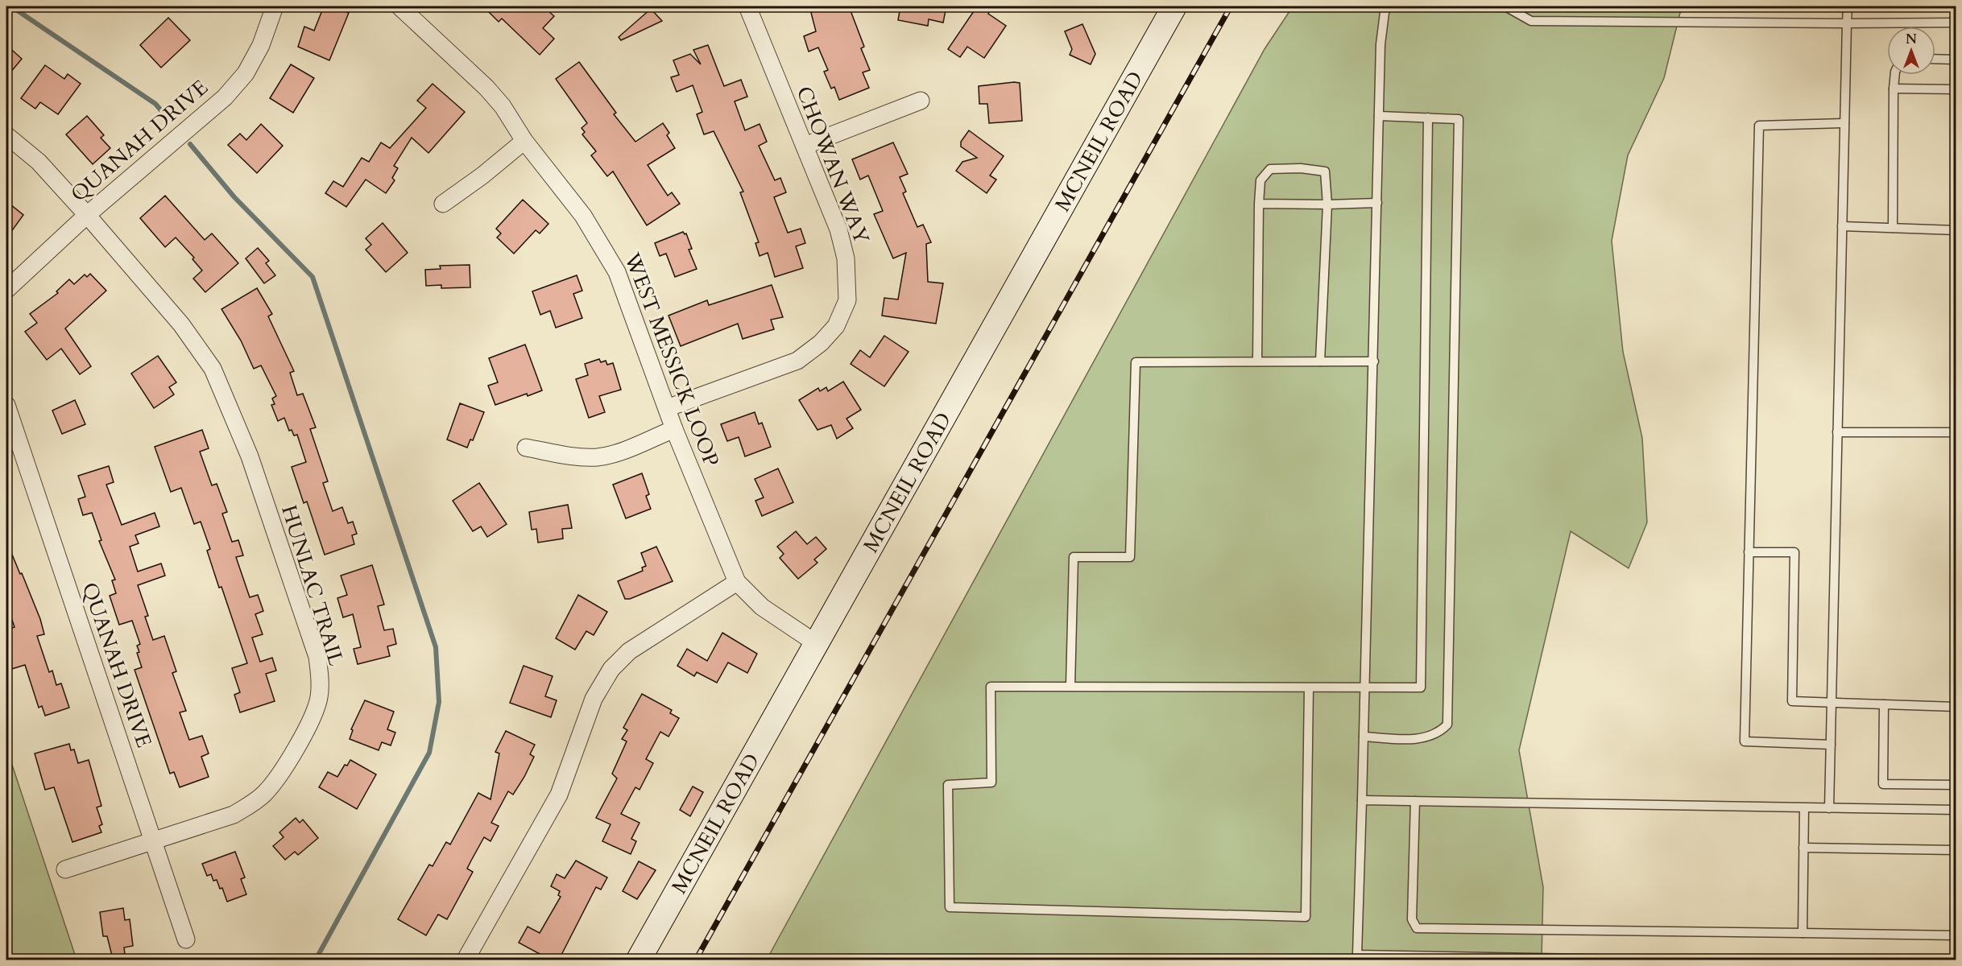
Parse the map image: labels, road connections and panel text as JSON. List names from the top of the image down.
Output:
{
  "streets": {
    "main road": ["MCNEIL ROAD"],
    "street": [
      "QUANAH DRIVE",
      "CHOWAN WAY",
      "WEST MESSICK LOOP",
      "HUNLAC TRAIL"
    ]
  },
  "crossings": [
    ["QUANAH DRIVE", "HUNLAC TRAIL"],
    ["MCNEIL ROAD", "WEST MESSICK LOOP"],
    ["CHOWAN WAY", "WEST MESSICK LOOP"]
  ],
  "north": "top"
}
